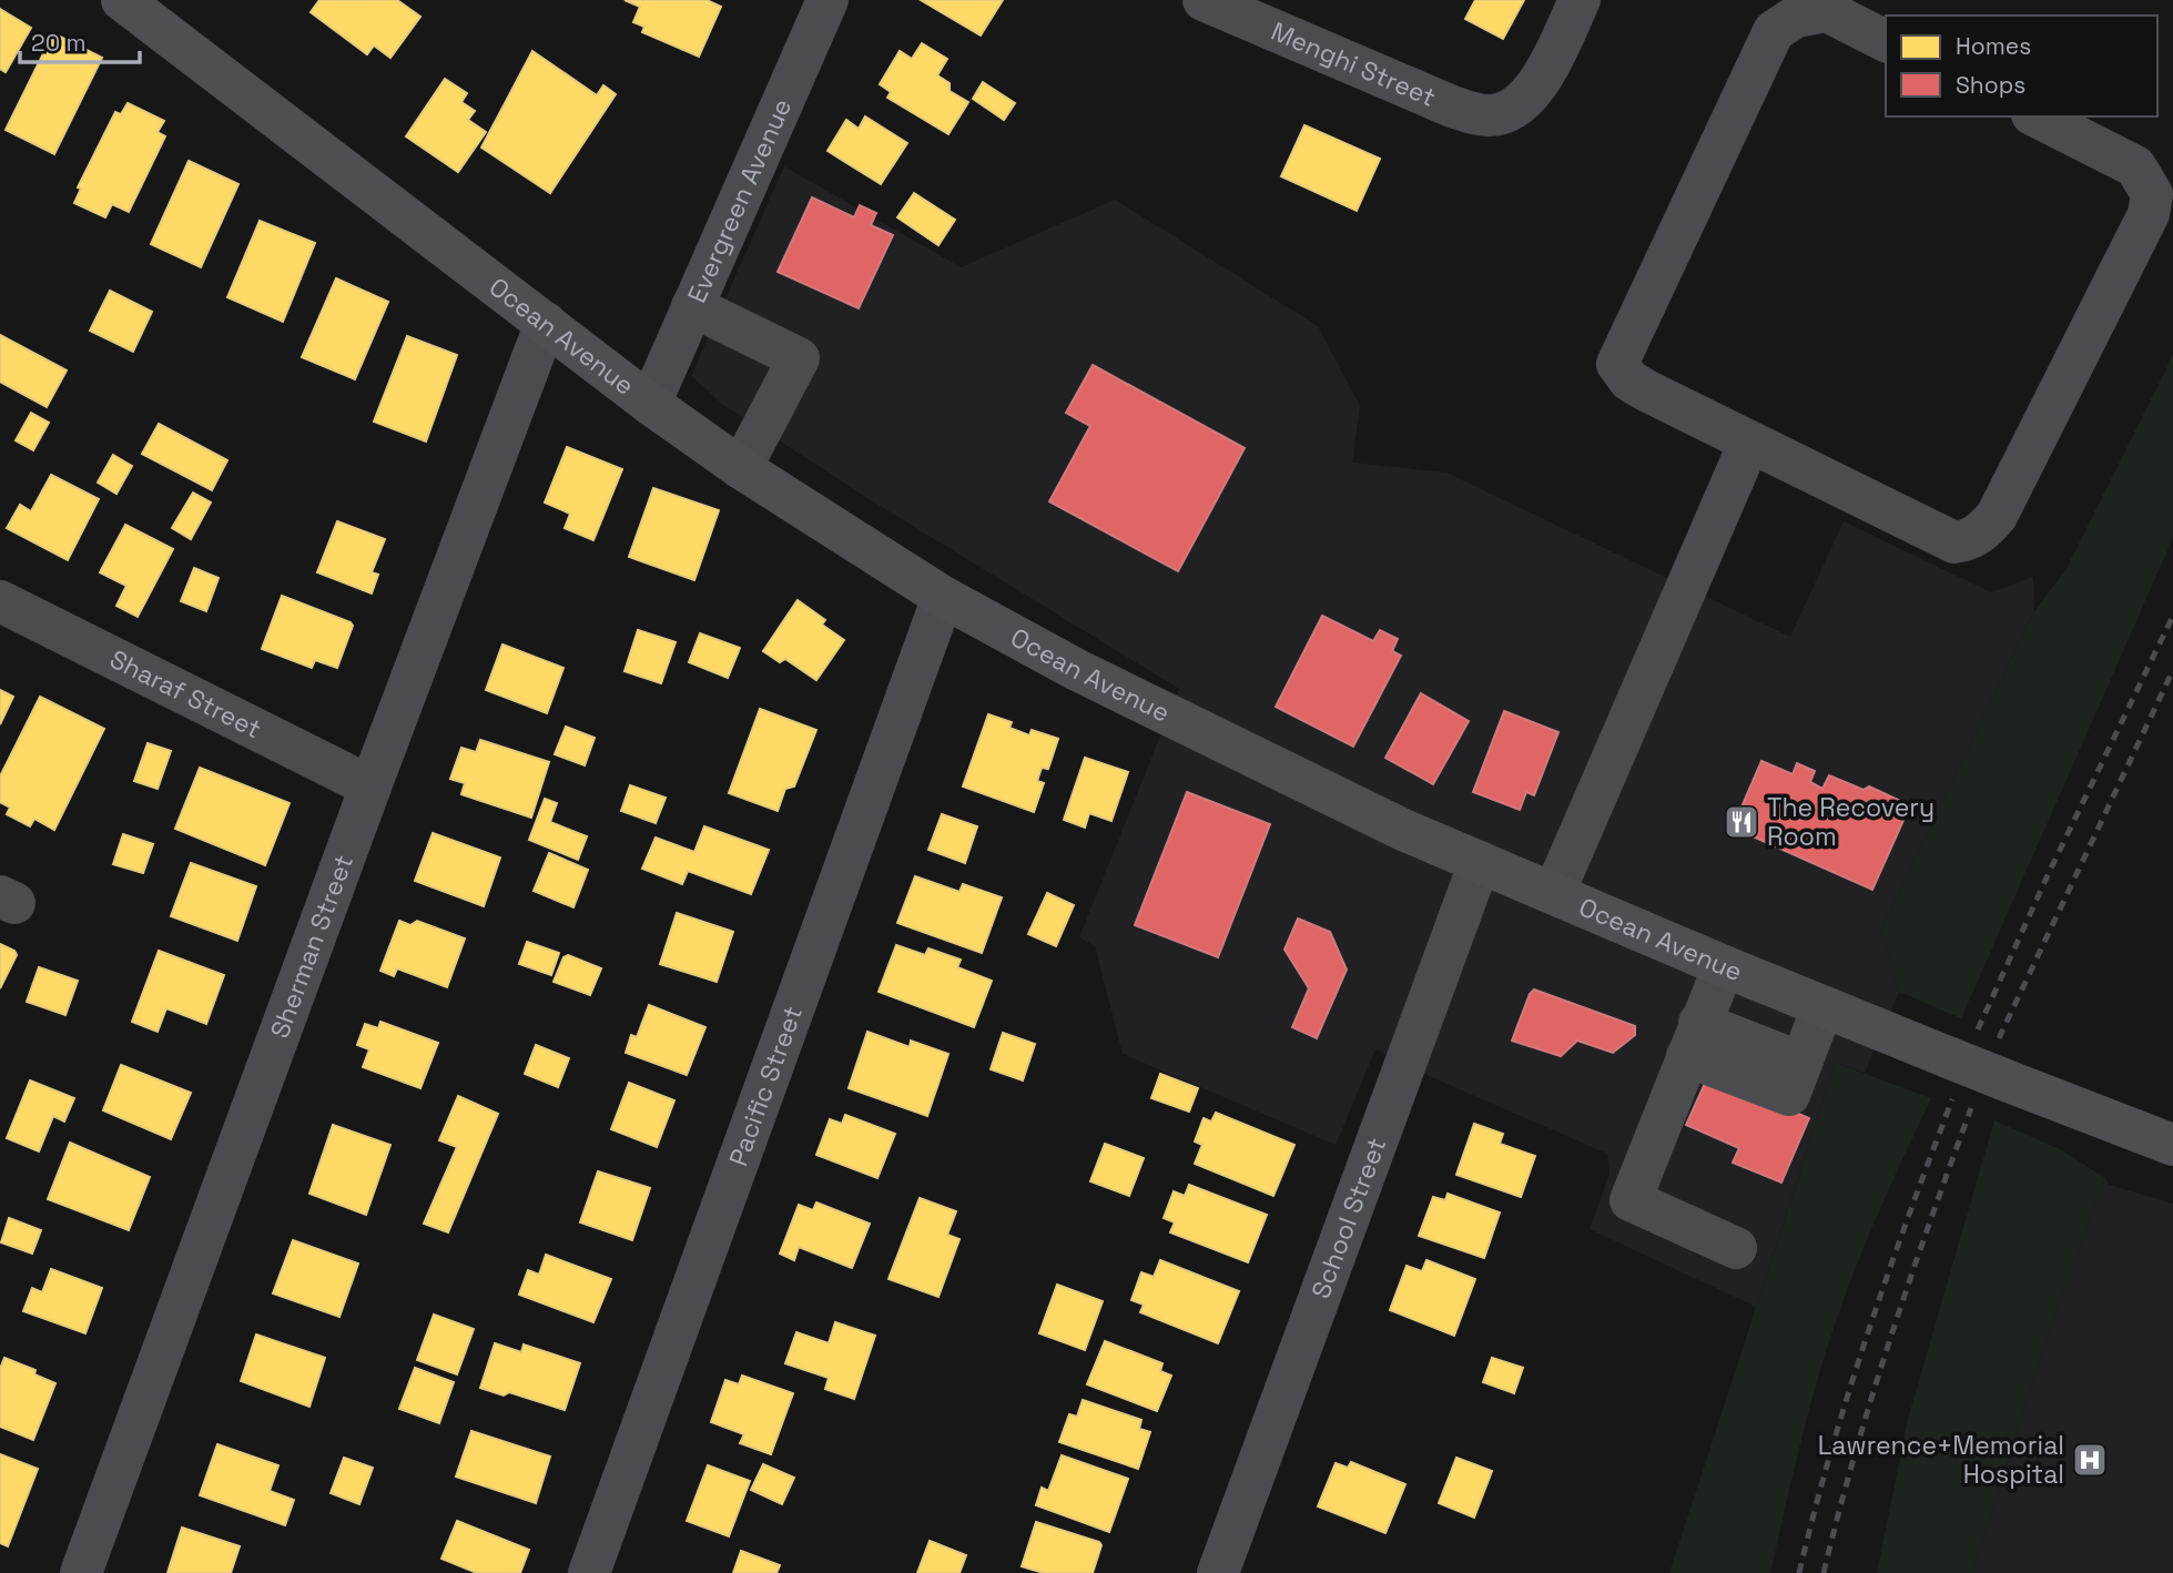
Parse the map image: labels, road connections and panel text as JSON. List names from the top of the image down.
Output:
{
  "streets": {
    "main road": ["Ocean Avenue"],
    "street": [
      "Menghi Street",
      "Evergreen Avenue",
      "Sharaf Street",
      "Sherman Street",
      "Pacific Street",
      "School Street"
    ]
  },
  "crossings": [
    ["Evergreen Avenue", "Ocean Avenue"],
    ["Ocean Avenue", "Sherman Street"],
    ["Ocean Avenue", "Pacific Street"],
    ["Ocean Avenue", "School Street"],
    ["Sharaf Street", "Sherman Street"]
  ],
  "places": {
    "restaurant": ["The Recovery Room"],
    "hospital": ["Lawrence+Memorial Hospital"]
  },
  "legend": ["Homes", "Shops"],
  "scale_bar": "20 m"
}
